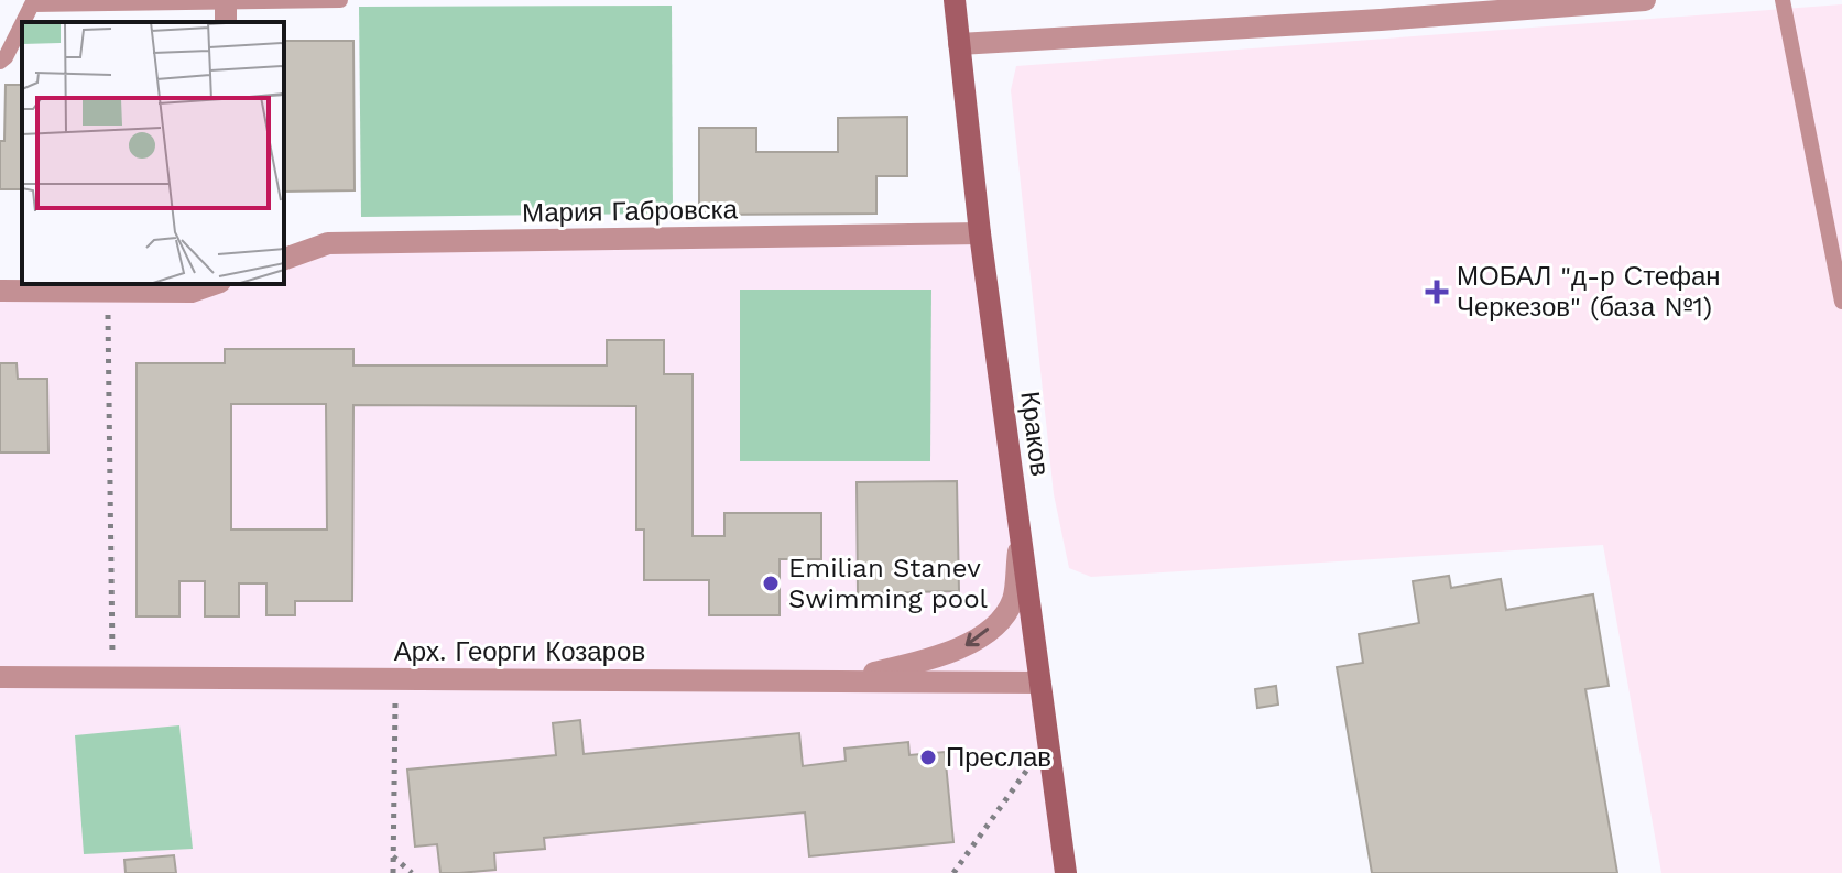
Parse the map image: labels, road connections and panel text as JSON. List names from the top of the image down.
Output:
{
  "streets": {
    "main road": ["Краков"],
    "street": ["Мария Габровска", "Арх. Георги Козаров"]
  },
  "crossings": [
    ["Мария Габровска", "Краков"],
    ["Краков", "Арх. Георги Козаров"]
  ],
  "places": {
    "health": ["МОБАЛ \"д-р Стефан Черкезов\" (база №1)"],
    "other": ["Emilian Stanev Swimming pool", "Преслав"]
  }
}
